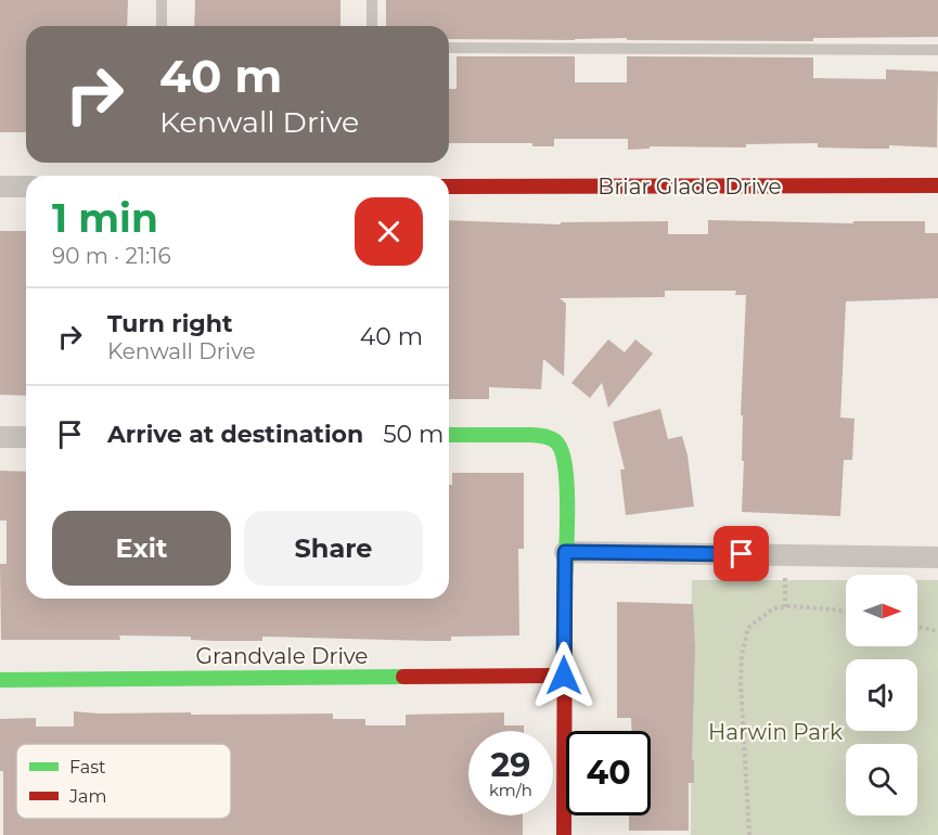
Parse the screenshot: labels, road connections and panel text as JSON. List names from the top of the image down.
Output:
{
  "streets": {
    "street": ["Briar Glade Drive", "Grandvale Drive"]
  },
  "parks": ["Harwin Park"],
  "legend": ["Fast", "Jam"],
  "north": "right",
  "page": {
    "turn": ["40 m", "Kenwall Drive"],
    "heading": ["1 min", "90 m · 21:16"],
    "list": [
      {
        "name": "Turn right",
        "note": "Kenwall Drive",
        "value": "40 m"
      },
      {
        "name": "Arrive at destination",
        "value": "50 m"
      }
    ],
    "buttons": ["Exit", "Share"],
    "speed": "29 km/h",
    "limit": "40"
  }
}
